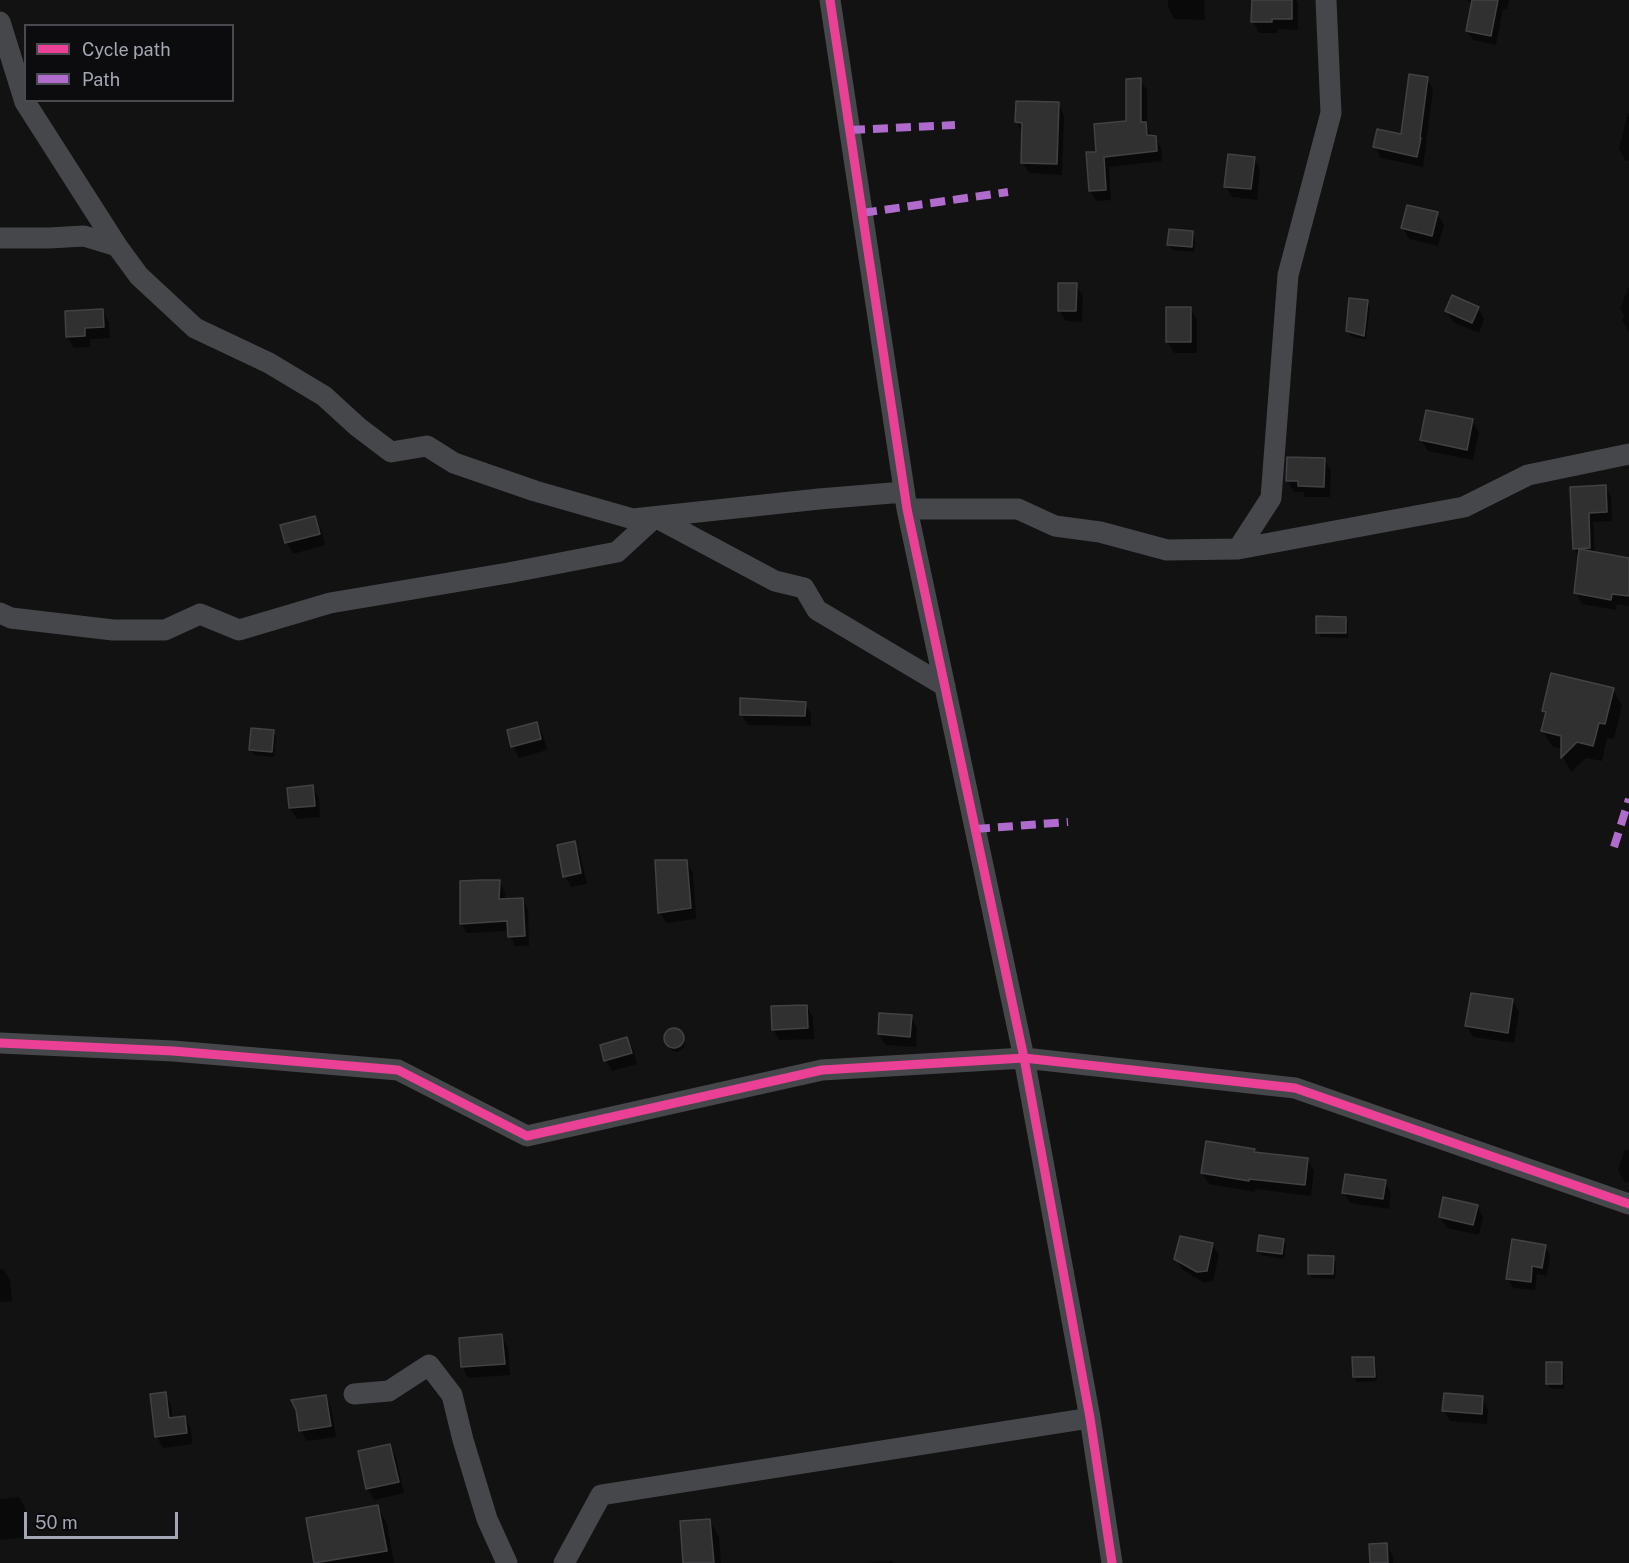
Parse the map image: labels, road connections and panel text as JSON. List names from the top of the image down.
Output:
{
  "legend": ["Cycle path", "Path"],
  "scale_bar": "50 m"
}
